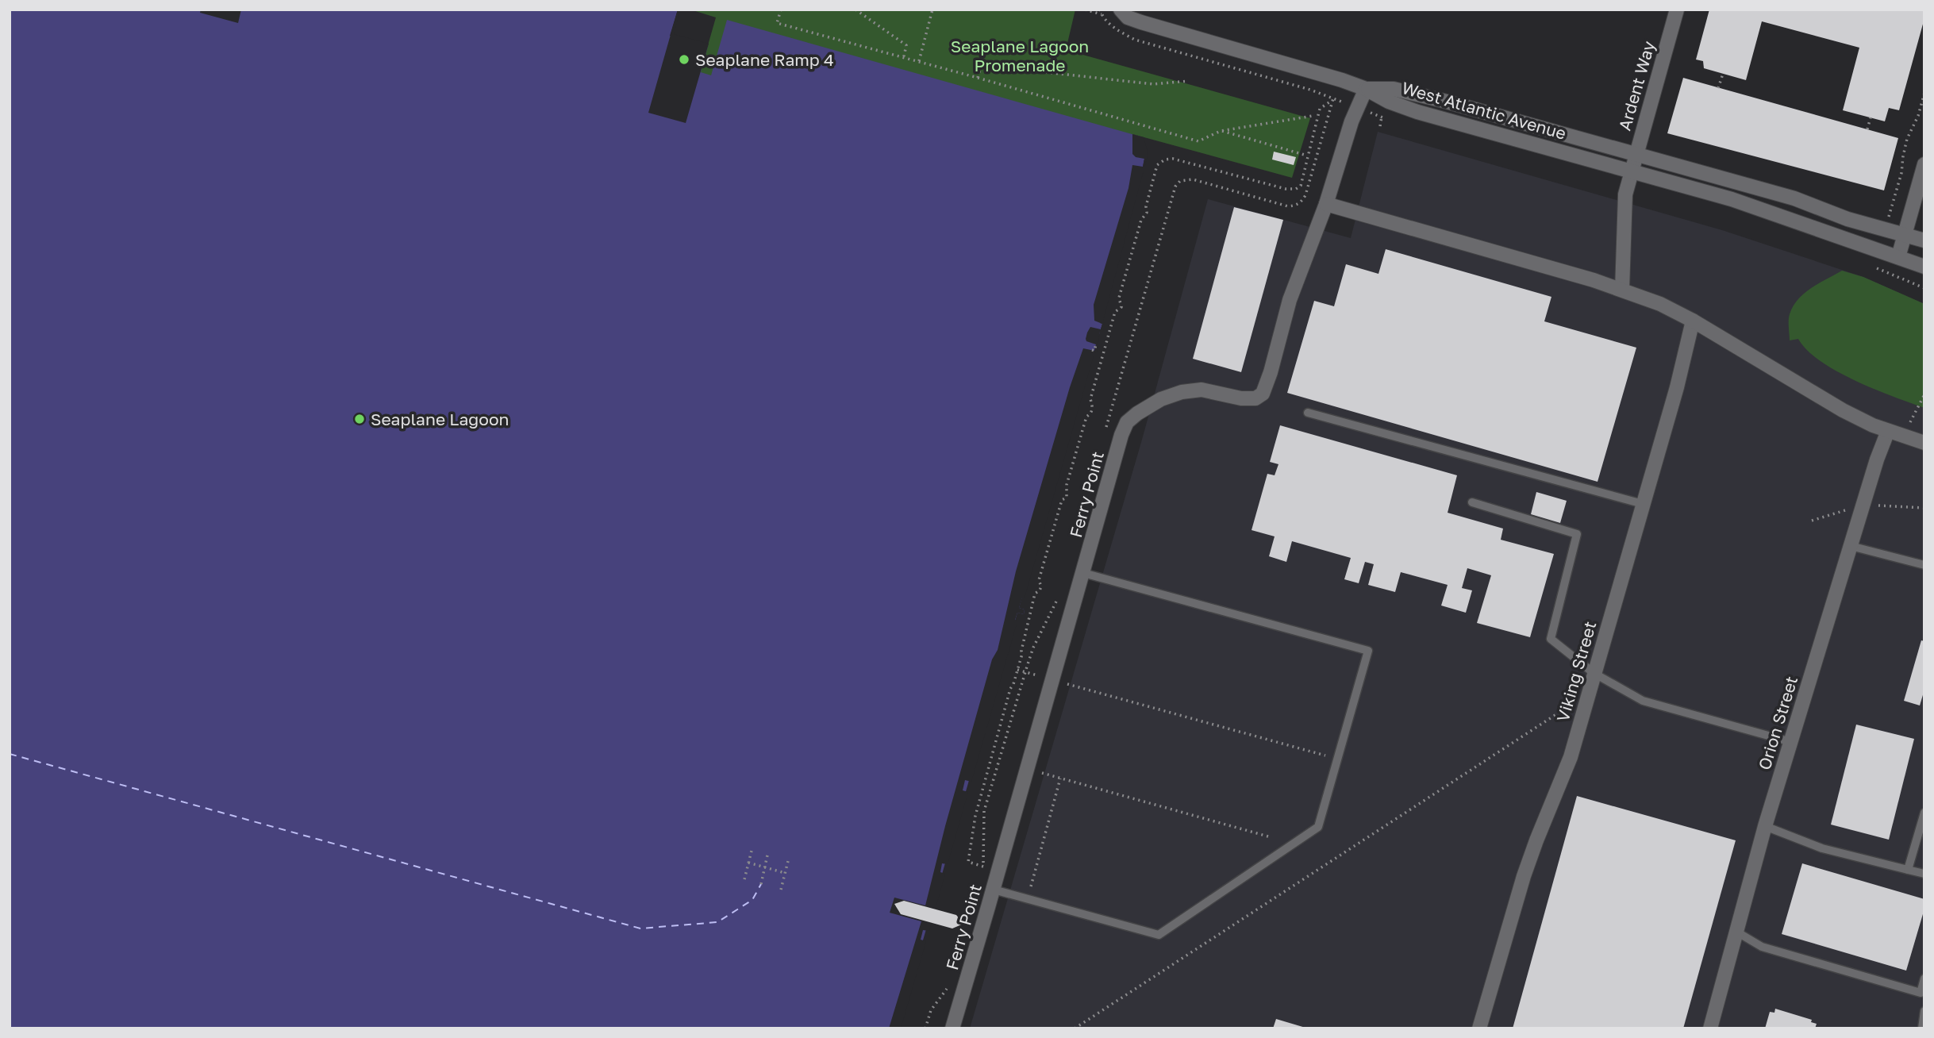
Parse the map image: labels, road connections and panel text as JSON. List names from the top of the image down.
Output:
{
  "streets": {
    "street": [
      "Ardent Way",
      "West Atlantic Avenue",
      "Ferry Point",
      "Viking Street",
      "Orion Street"
    ]
  },
  "crossings": [
    ["Ardent Way", "West Atlantic Avenue"],
    ["West Atlantic Avenue", "Ferry Point"]
  ],
  "parks": ["Seaplane Lagoon Promenade"],
  "places": ["Seaplane Ramp 4", "Seaplane Lagoon"]
}
